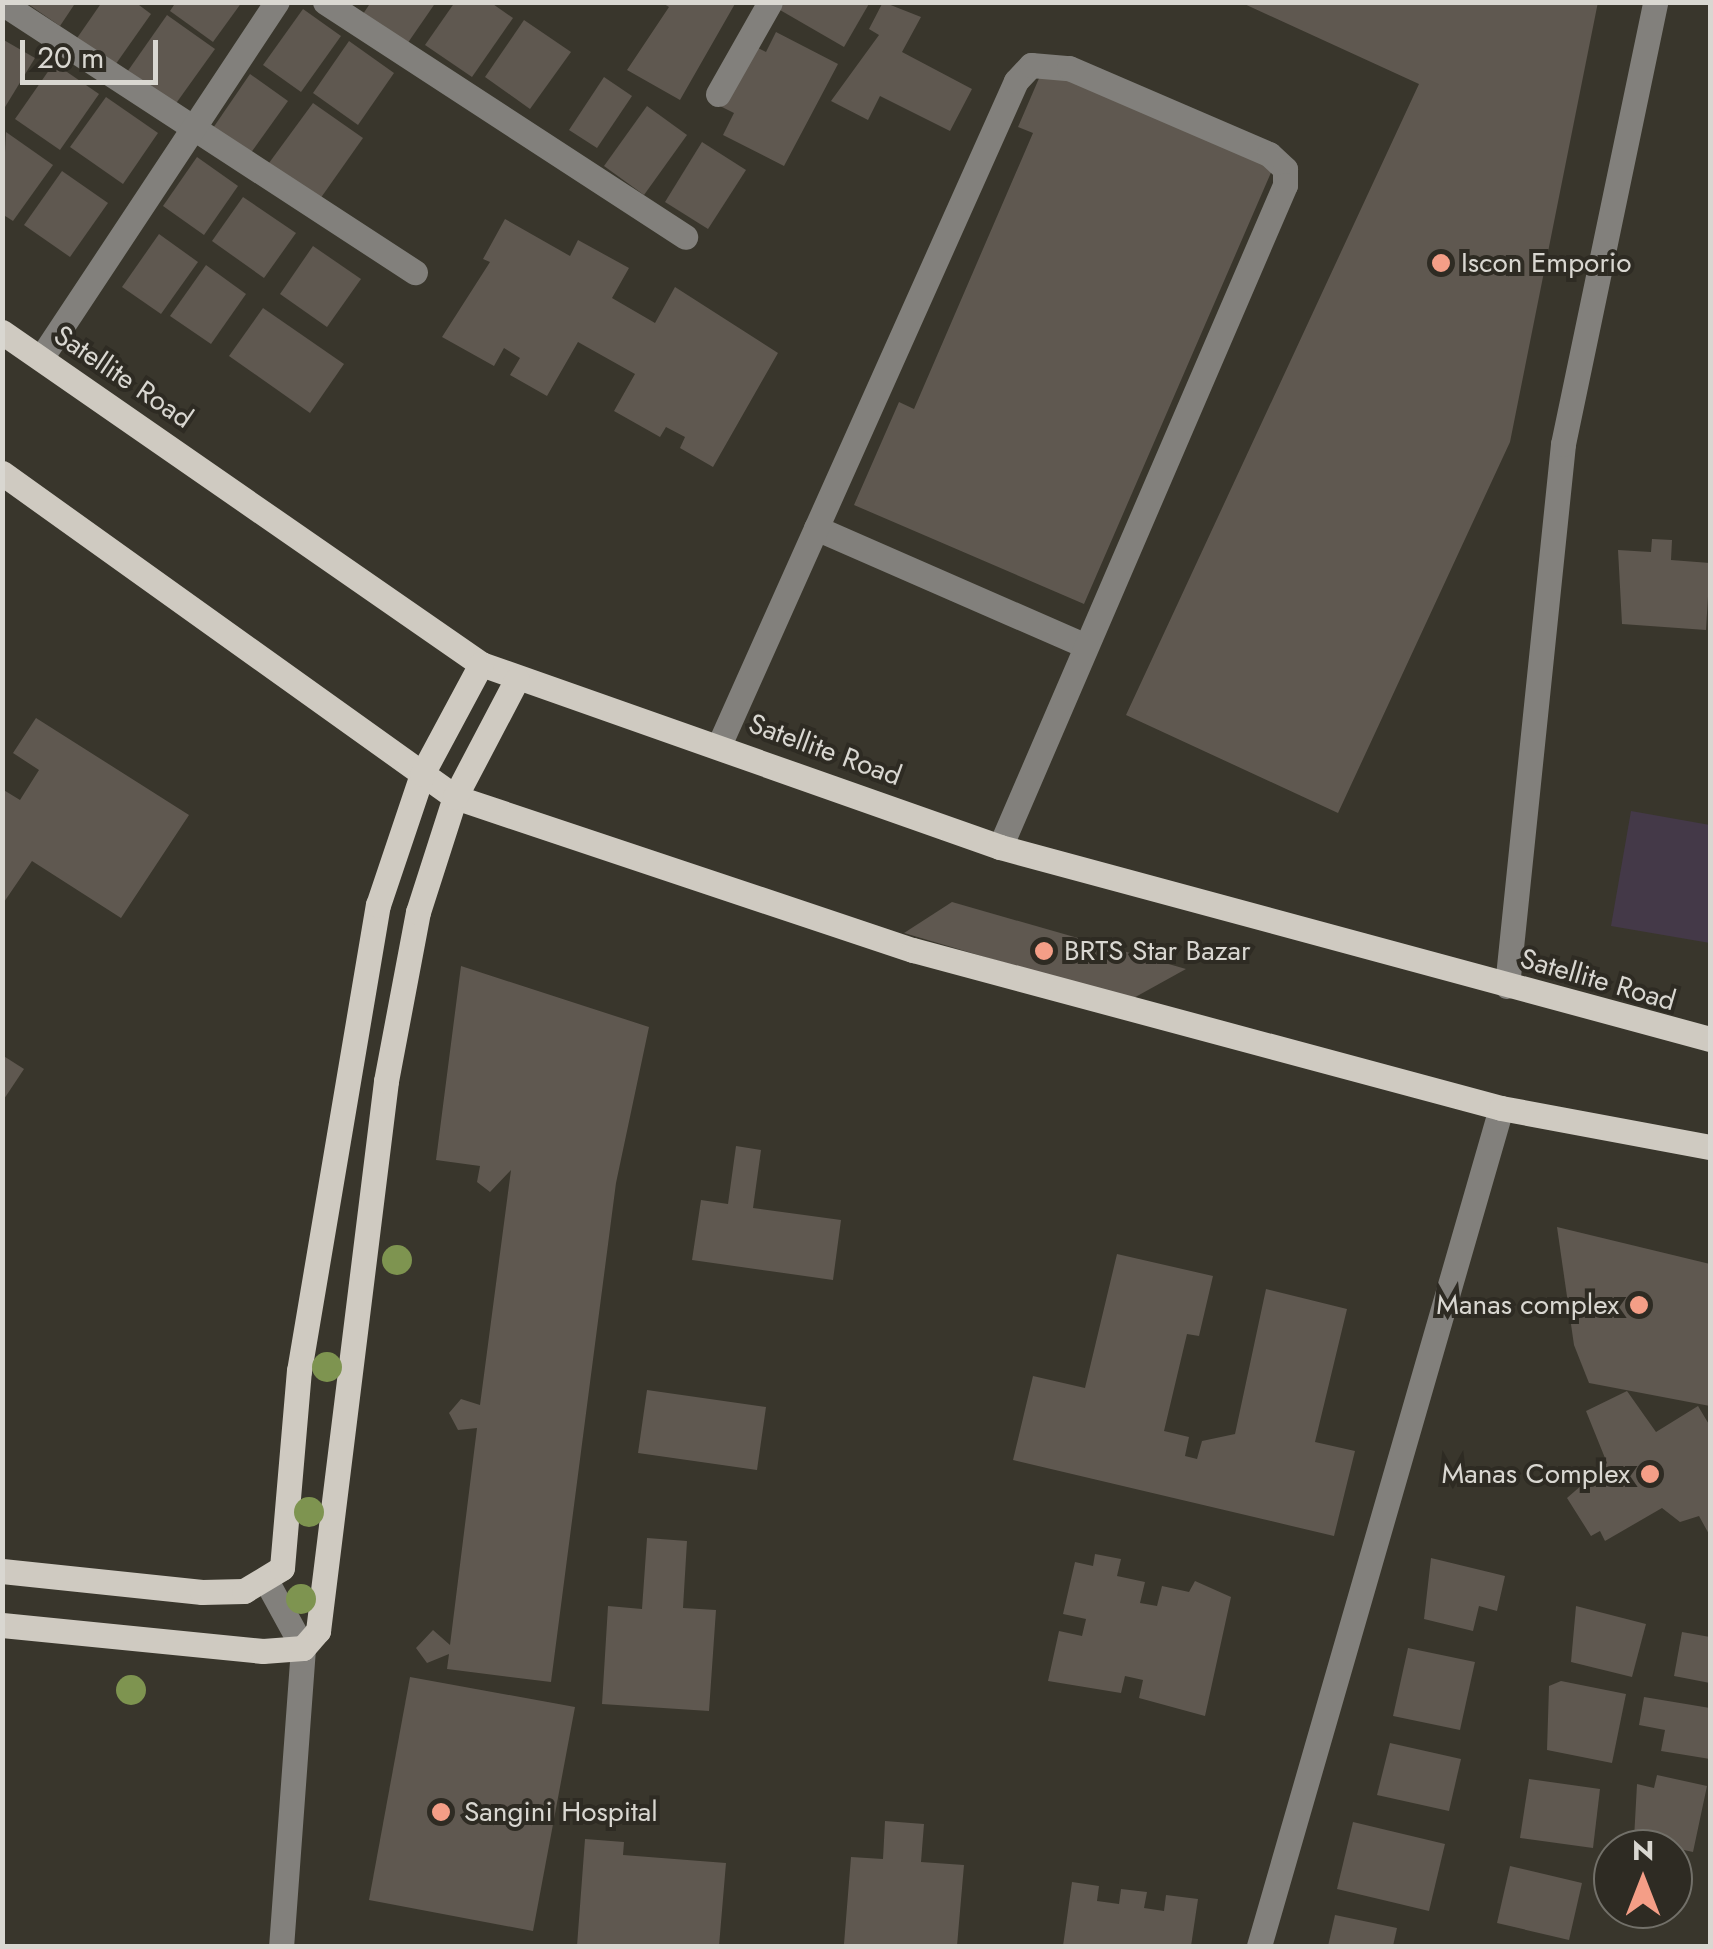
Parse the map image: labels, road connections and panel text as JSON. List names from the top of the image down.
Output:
{
  "streets": {
    "main road": ["Satellite Road"]
  },
  "places": [
    "Iscon Emporio",
    "BRTS Star Bazar",
    "Manas complex",
    "Manas Complex",
    "Sangini Hospital"
  ],
  "scale_bar": "20 m",
  "north": "top"
}
